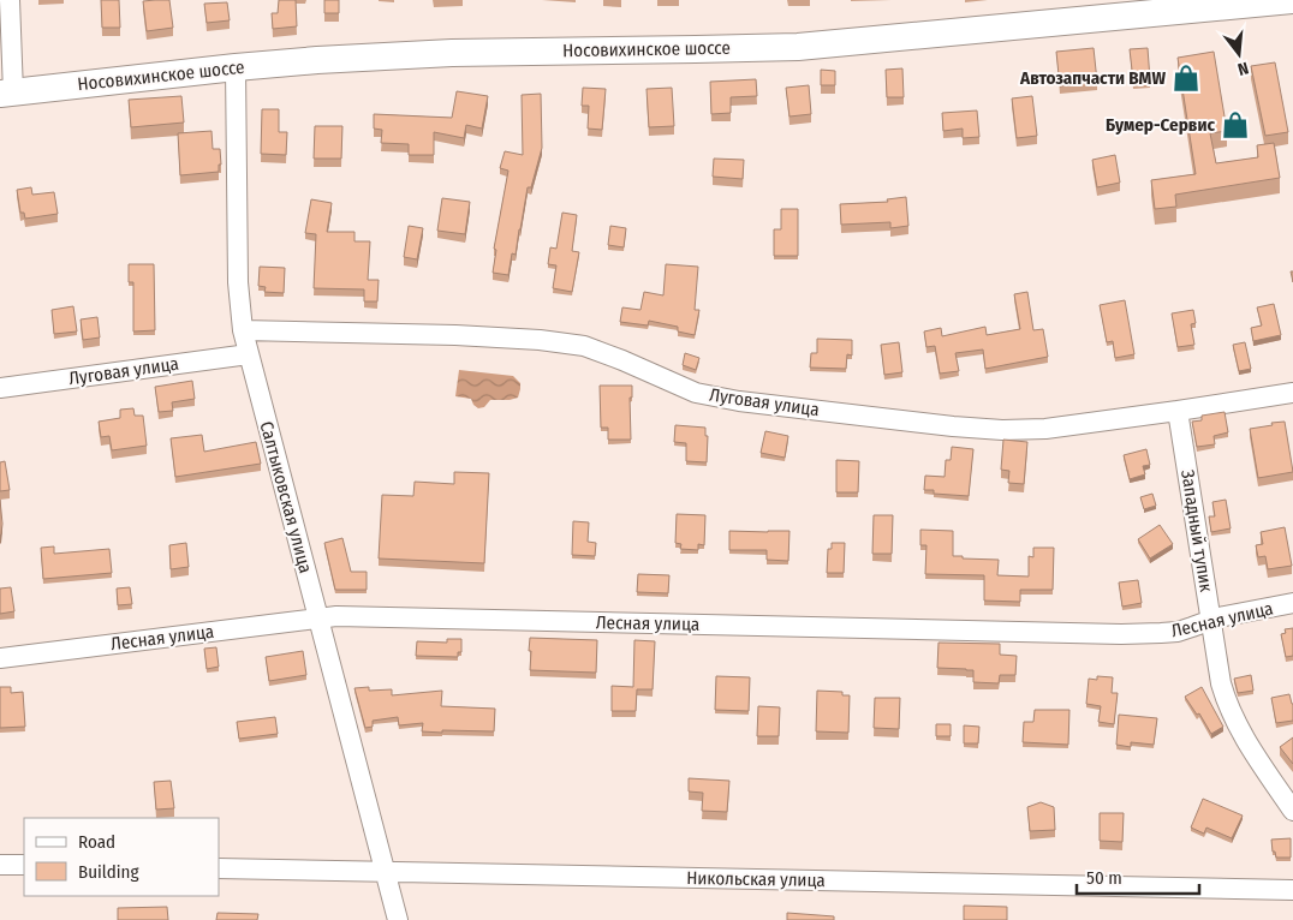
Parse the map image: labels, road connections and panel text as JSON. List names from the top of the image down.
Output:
{
  "streets": {
    "main road": ["Носовихинское шоссе"],
    "street": [
      "Луговая улица",
      "Салтыковская улица",
      "Западный тупик",
      "Лесная улица",
      "Никольская улица"
    ]
  },
  "crossings": [
    ["Носовихинское шоссе", "Салтыковская улица"],
    ["Луговая улица", "Салтыковская улица"],
    ["Луговая улица", "Западный тупик"],
    ["Салтыковская улица", "Лесная улица"],
    ["Салтыковская улица", "Никольская улица"],
    ["Западный тупик", "Лесная улица"]
  ],
  "places": {
    "shop": ["Автозапчасти BMW", "Бумер-Сервис"]
  },
  "legend": ["Road", "Building"],
  "scale_bar": "50 m",
  "north": "bottom"
}
